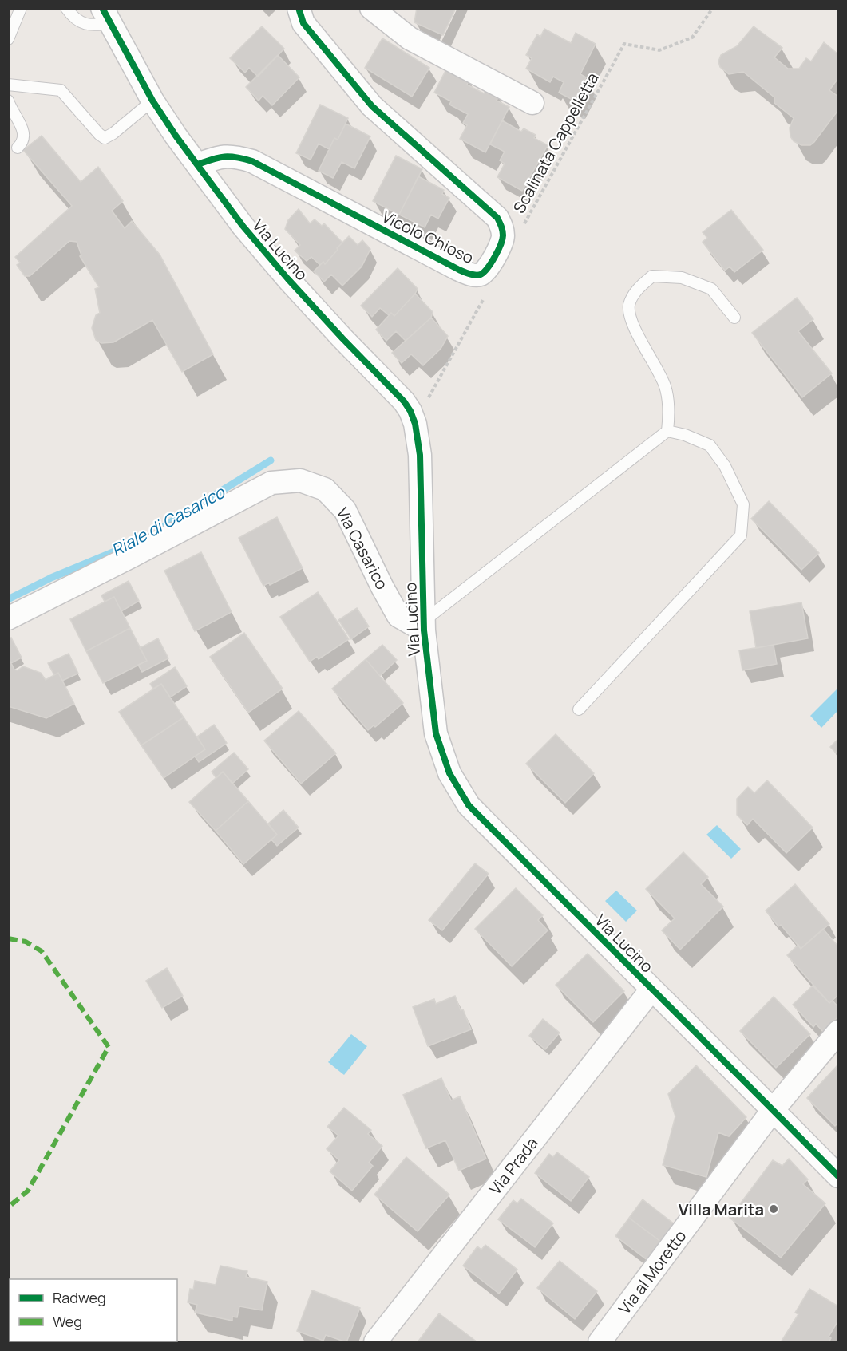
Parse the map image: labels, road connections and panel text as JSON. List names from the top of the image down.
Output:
{
  "streets": {
    "street": [
      "Vicolo Chioso",
      "Via Lucino",
      "Via Casarico",
      "Via Prada",
      "Via al Moretto"
    ],
    "path": ["Scalinata Cappelletta"]
  },
  "crossings": [
    ["Vicolo Chioso", "Via Lucino"],
    ["Via Lucino", "Via Casarico"],
    ["Via Lucino", "Via Prada"],
    ["Via Lucino", "Via al Moretto"]
  ],
  "water": ["Riale di Casarico"],
  "places": ["Villa Marita"],
  "legend": ["Radweg", "Weg"]
}
